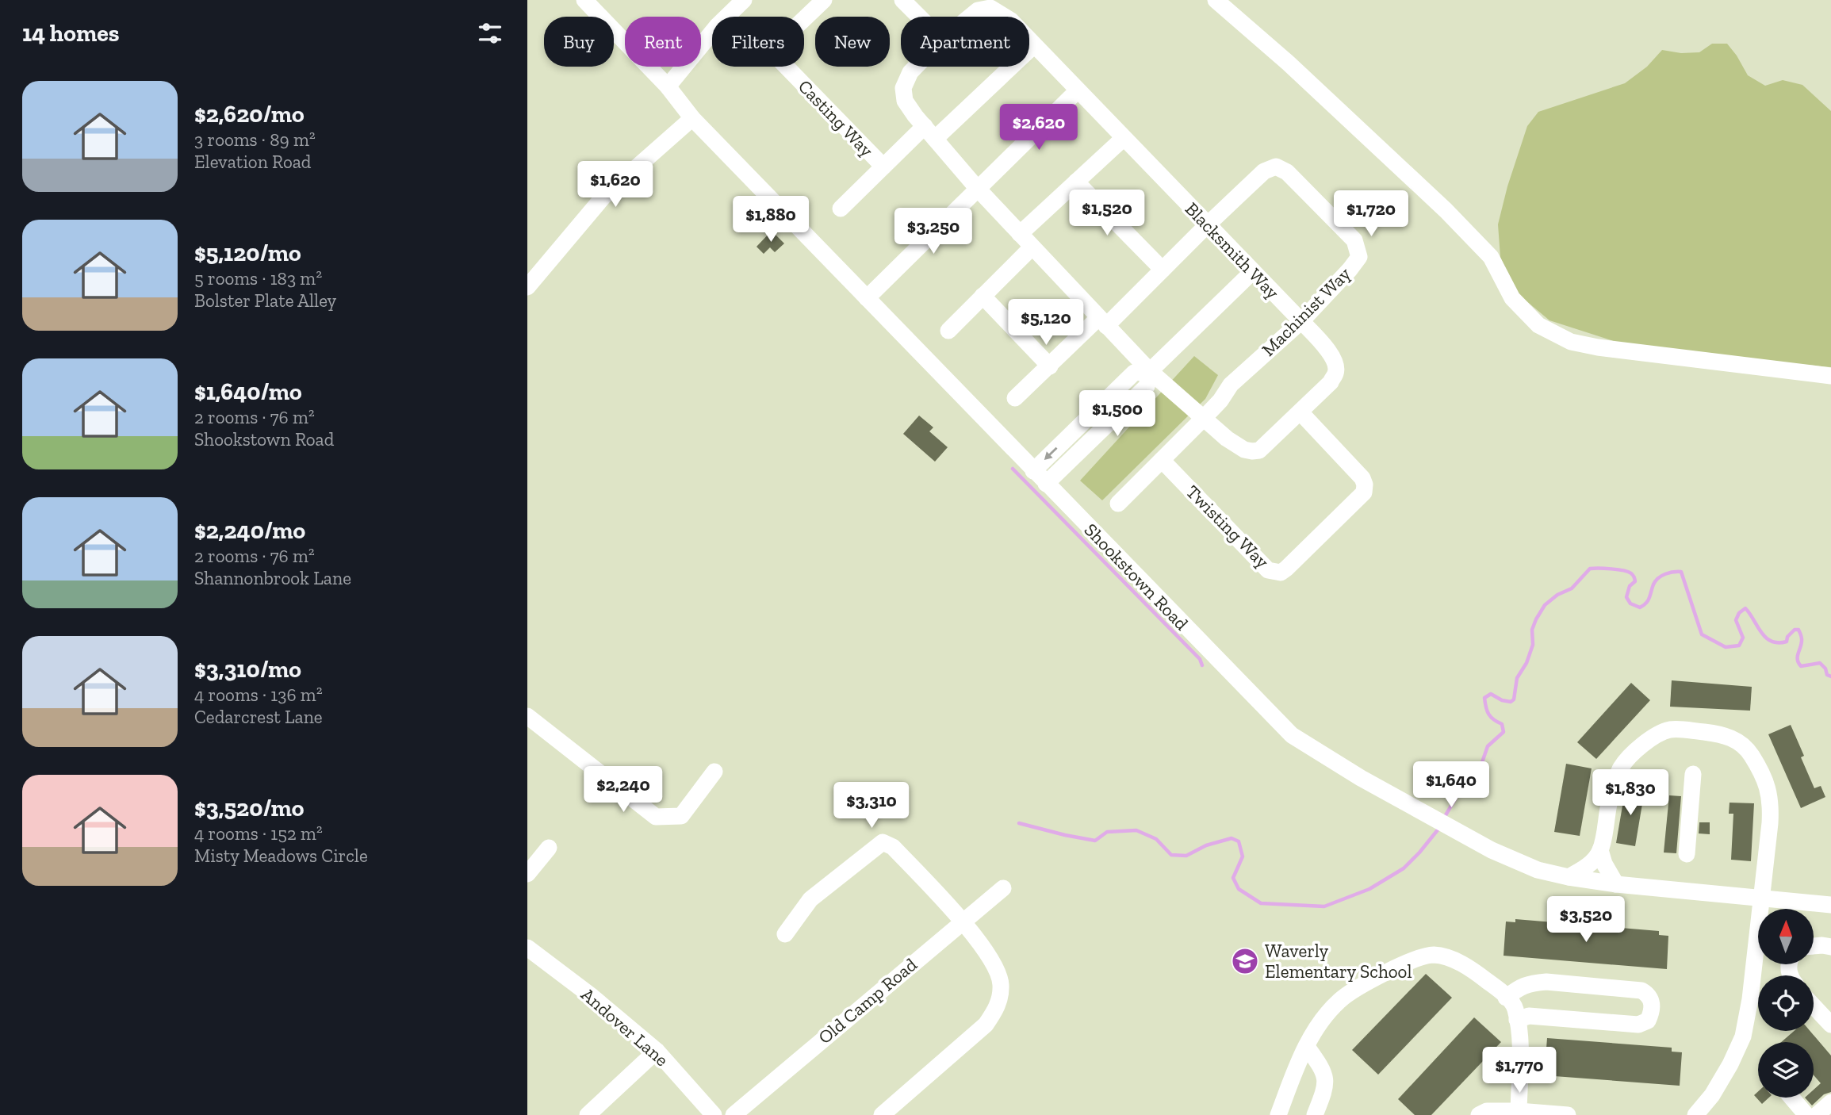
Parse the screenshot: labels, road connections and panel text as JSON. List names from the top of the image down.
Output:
{
  "streets": {
    "street": [
      "Casting Way",
      "Blacksmith Way",
      "Machinist Way",
      "Twisting Way",
      "Shookstown Road",
      "Old Camp Road",
      "Andover Lane"
    ]
  },
  "crossings": [
    ["Blacksmith Way", "Machinist Way"],
    ["Blacksmith Way", "Twisting Way"],
    ["Machinist Way", "Twisting Way"]
  ],
  "places": {
    "school or university": ["Waverly Elementary School"]
  },
  "north": "top",
  "page": {
    "heading": "14 homes",
    "chip": [
      "Buy",
      "Rent",
      "Filters",
      "New",
      "Apartment"
    ],
    "list": [
      {
        "name": "$2,620/mo",
        "note": "3 rooms · 89 m² · Elevation Road"
      },
      {
        "name": "$5,120/mo",
        "note": "5 rooms · 183 m² · Bolster Plate Alley"
      },
      {
        "name": "$1,640/mo",
        "note": "2 rooms · 76 m² · Shookstown Road"
      },
      {
        "name": "$2,240/mo",
        "note": "2 rooms · 76 m² · Shannonbrook Lane"
      },
      {
        "name": "$3,310/mo",
        "note": "4 rooms · 136 m² · Cedarcrest Lane"
      },
      {
        "name": "$3,520/mo",
        "note": "4 rooms · 152 m² · Misty Meadows Circle"
      }
    ],
    "price": [
      "$2,620",
      "$1,620",
      "$1,520",
      "$1,720",
      "$1,880",
      "$3,250",
      "$5,120",
      "$1,500",
      "$1,640",
      "$2,240",
      "$1,830",
      "$3,310",
      "$3,520",
      "$1,770"
    ]
  }
}
